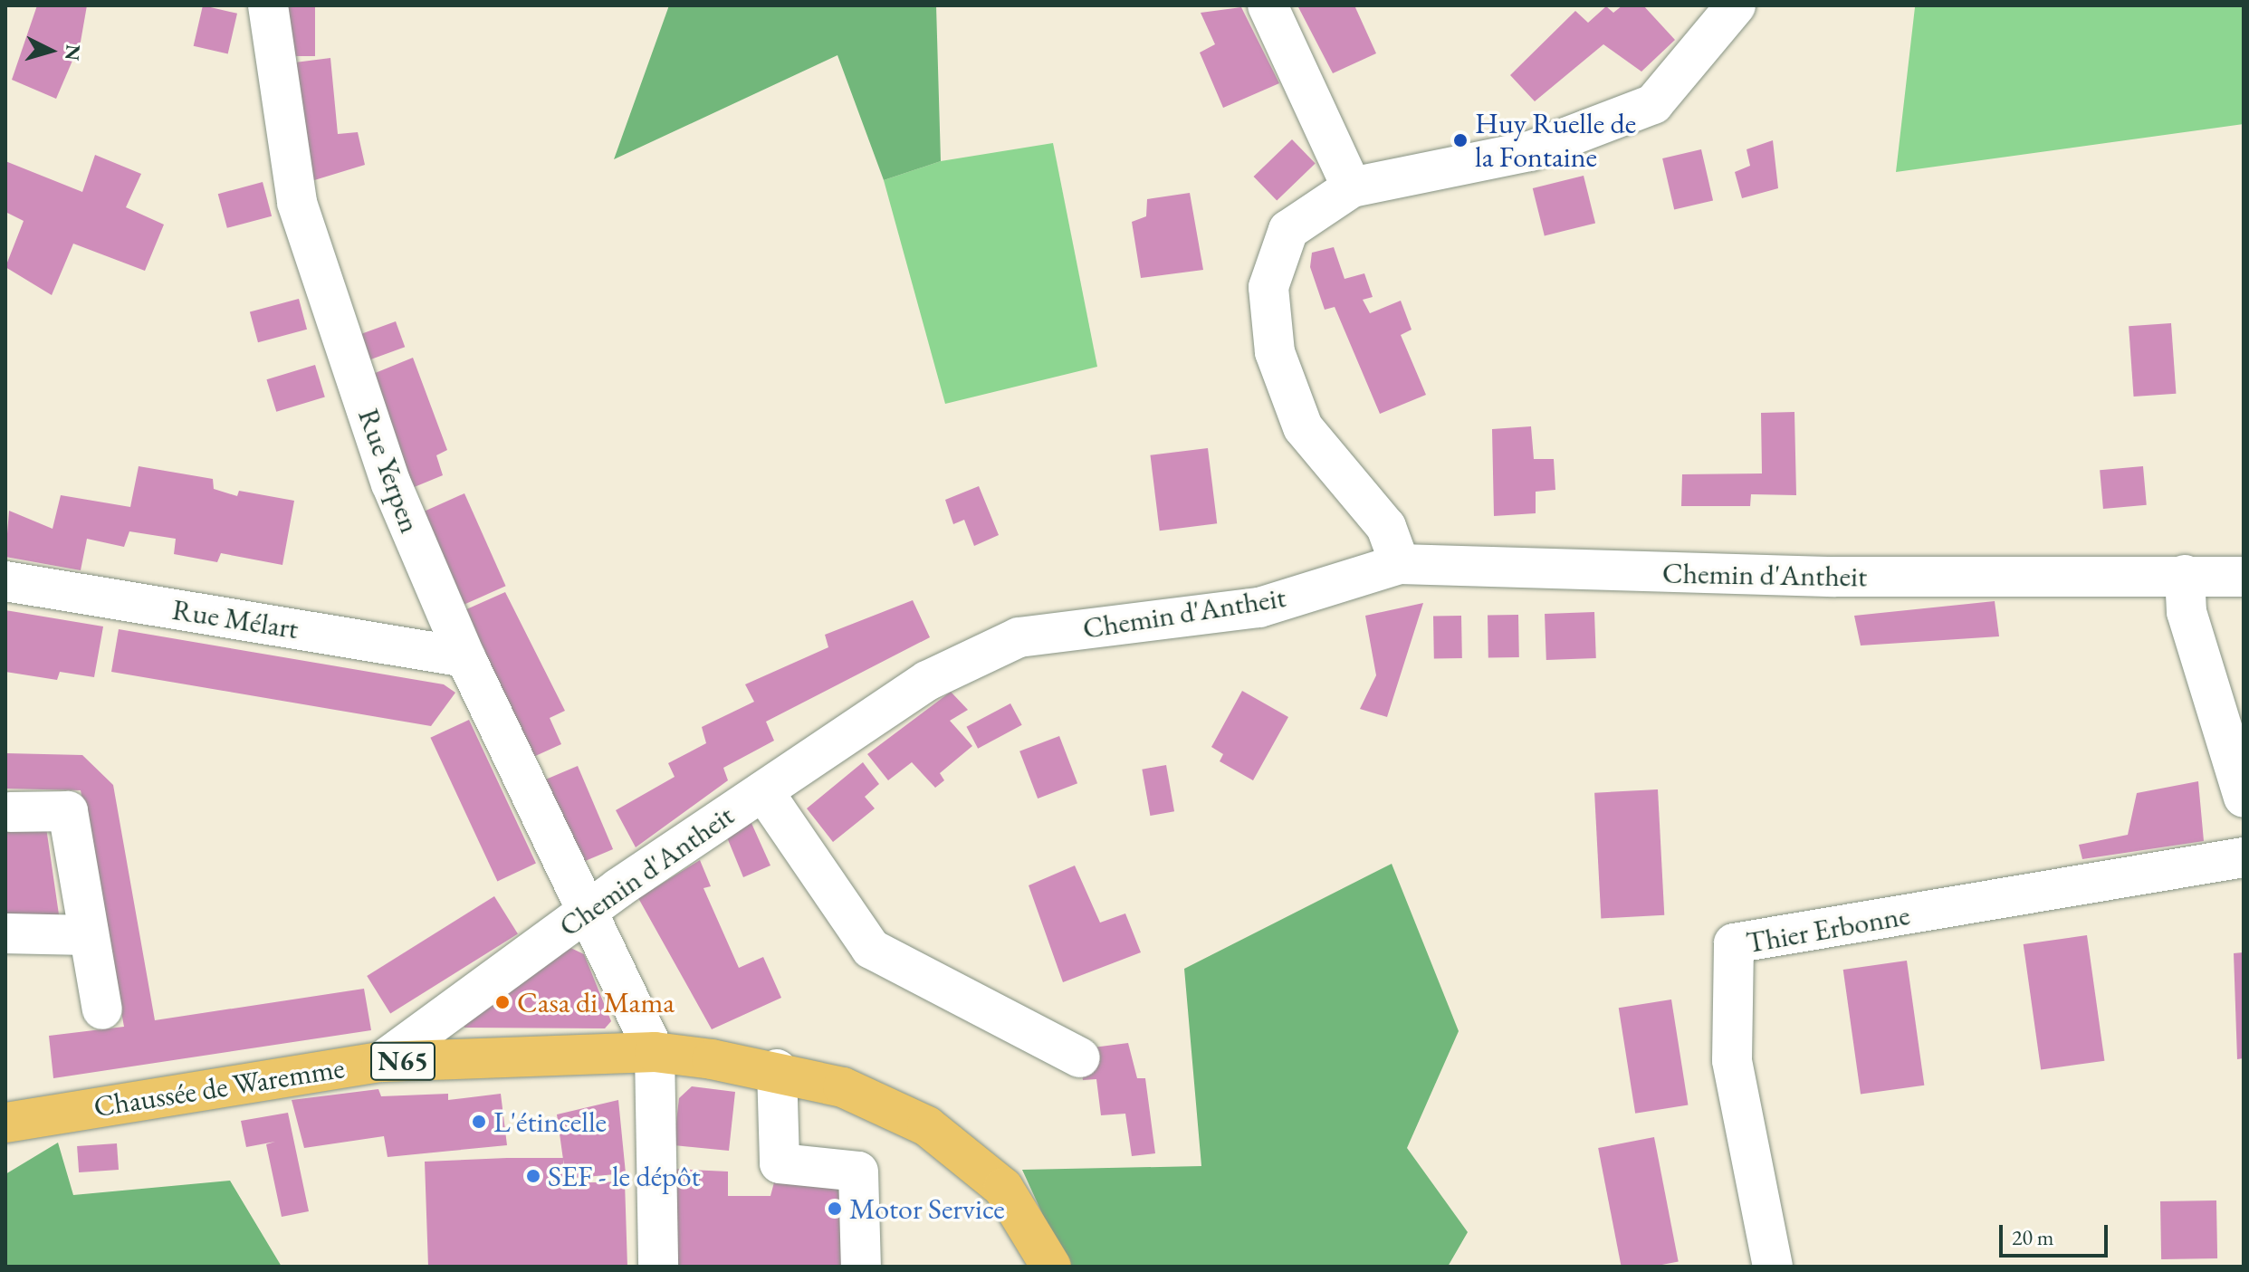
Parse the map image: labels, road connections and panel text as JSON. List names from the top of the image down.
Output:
{
  "streets": {
    "main road": ["N65", "Chaussée de Waremme"],
    "street": [
      "Rue Yerpen",
      "Chemin d'Antheit",
      "Rue Mélart",
      "Thier Erbonne"
    ]
  },
  "crossings": [
    ["Rue Yerpen", "Chemin d'Antheit"],
    ["Rue Yerpen", "Rue Mélart"],
    ["Rue Yerpen", "Chaussée de Waremme"],
    ["Chemin d'Antheit", "Chaussée de Waremme"]
  ],
  "places": [
    "Huy Ruelle de la Fontaine",
    "Casa di Mama",
    "L'étincelle",
    "SEF - le dépôt",
    "Motor Service"
  ],
  "scale_bar": "20 m",
  "north": "right"
}
